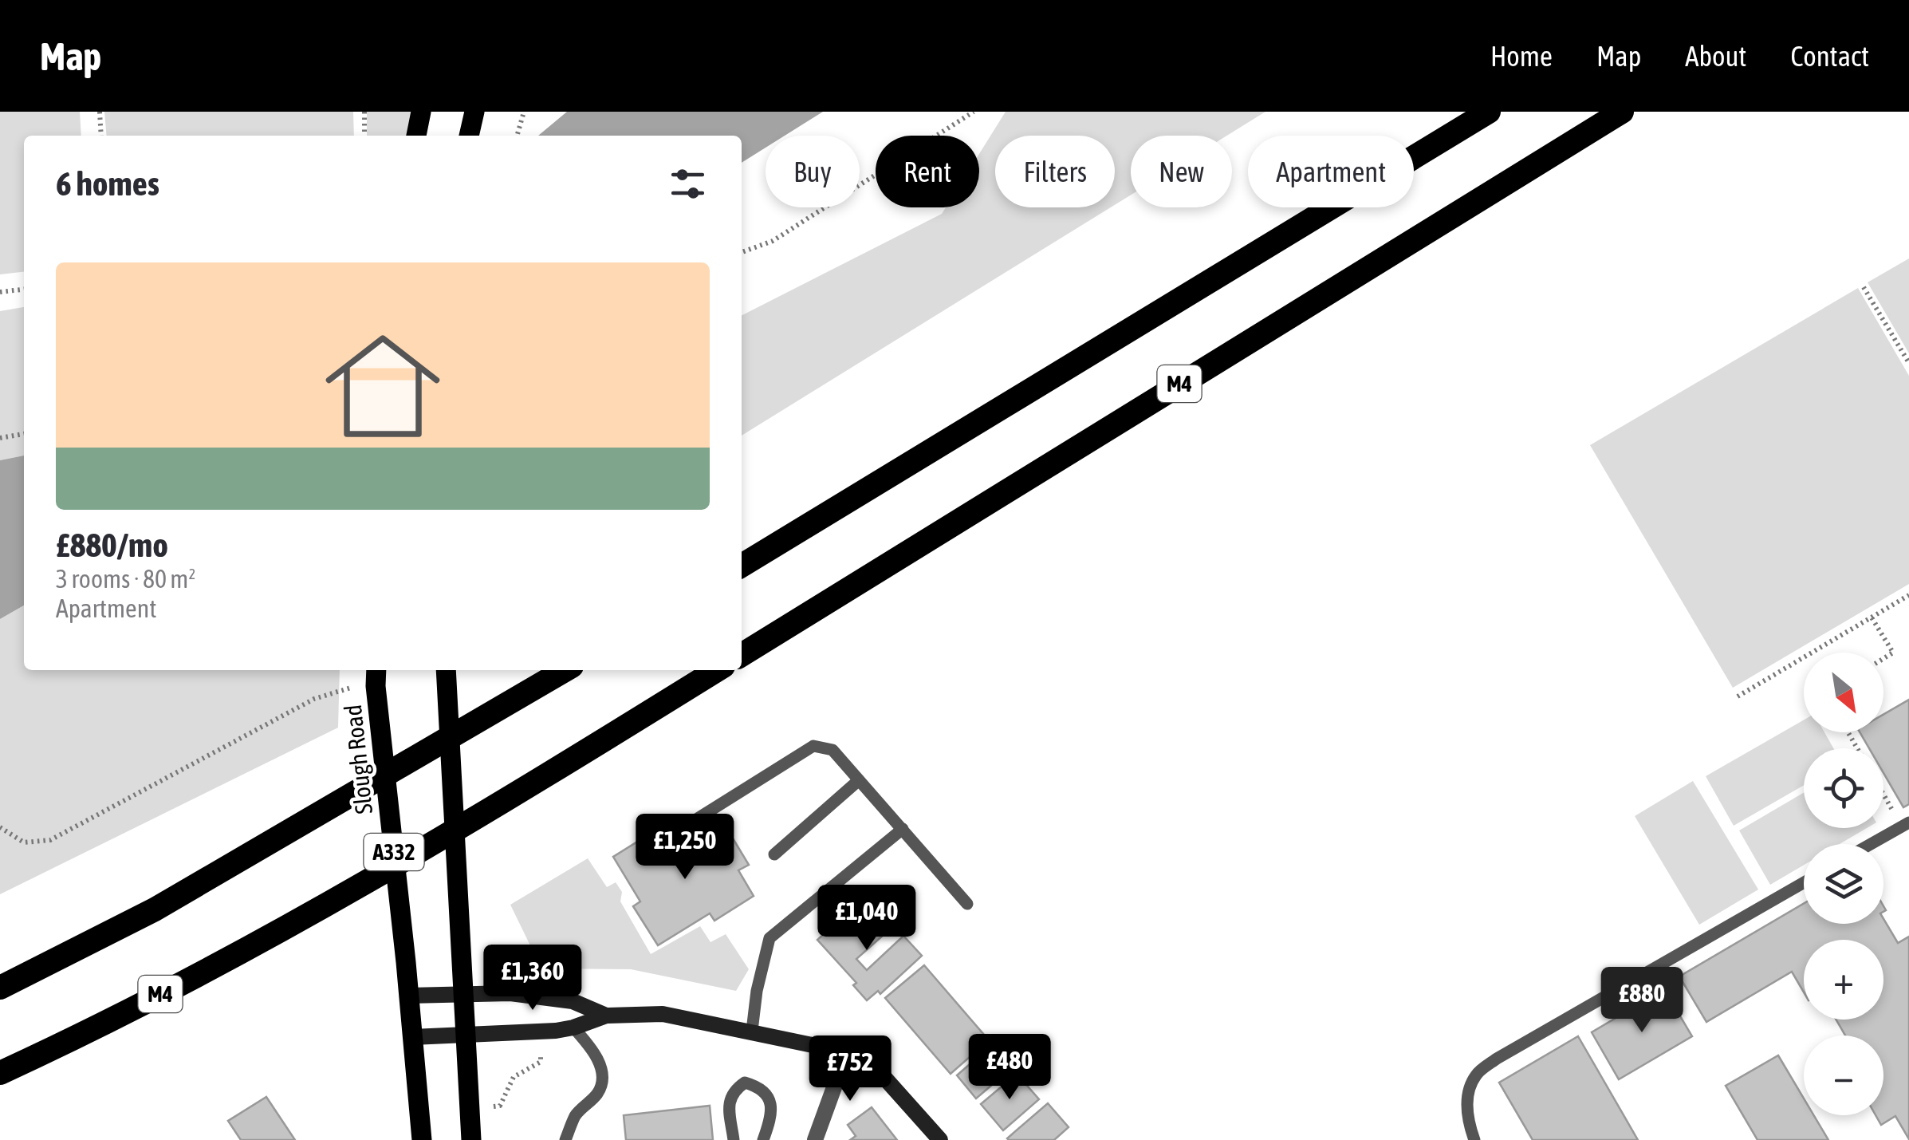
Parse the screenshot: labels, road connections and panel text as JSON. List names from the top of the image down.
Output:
{
  "streets": {
    "highway": ["M4"],
    "main road": ["Slough Road", "A332"]
  },
  "crossings": [
    ["Slough Road", "A332"]
  ],
  "north": "bottom right",
  "page": {
    "header": "Map",
    "nav": [
      "Home",
      "Map",
      "About",
      "Contact"
    ],
    "chip": [
      "Buy",
      "Rent",
      "Filters",
      "New",
      "Apartment"
    ],
    "heading": "6 homes",
    "list": [
      {
        "name": "£880/mo",
        "note": "3 rooms · 80 m² · Apartment"
      }
    ],
    "map_buttons": ["+", "−"],
    "price": [
      "£1,250",
      "£1,040",
      "£1,360",
      "£880",
      "£480",
      "£752"
    ]
  }
}
